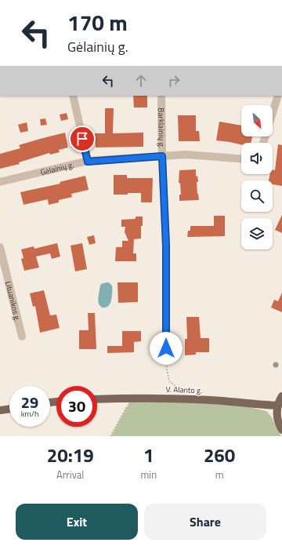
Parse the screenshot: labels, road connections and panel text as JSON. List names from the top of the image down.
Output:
{
  "streets": {
    "main road": ["V. Alanto g."],
    "street": ["Barklainių g.", "Gėlainių g.", "Lituanikos g."]
  },
  "crossings": [
    ["Barklainių g.", "Gėlainių g."]
  ],
  "north": "bottom right",
  "page": {
    "turn": ["170 m", "Gėlainių g."],
    "speed": "29 km/h",
    "limit": "30",
    "eta": [
      "20:19",
      "Arrival",
      "1",
      "min",
      "260",
      "m"
    ],
    "buttons": ["Exit", "Share"]
  }
}
